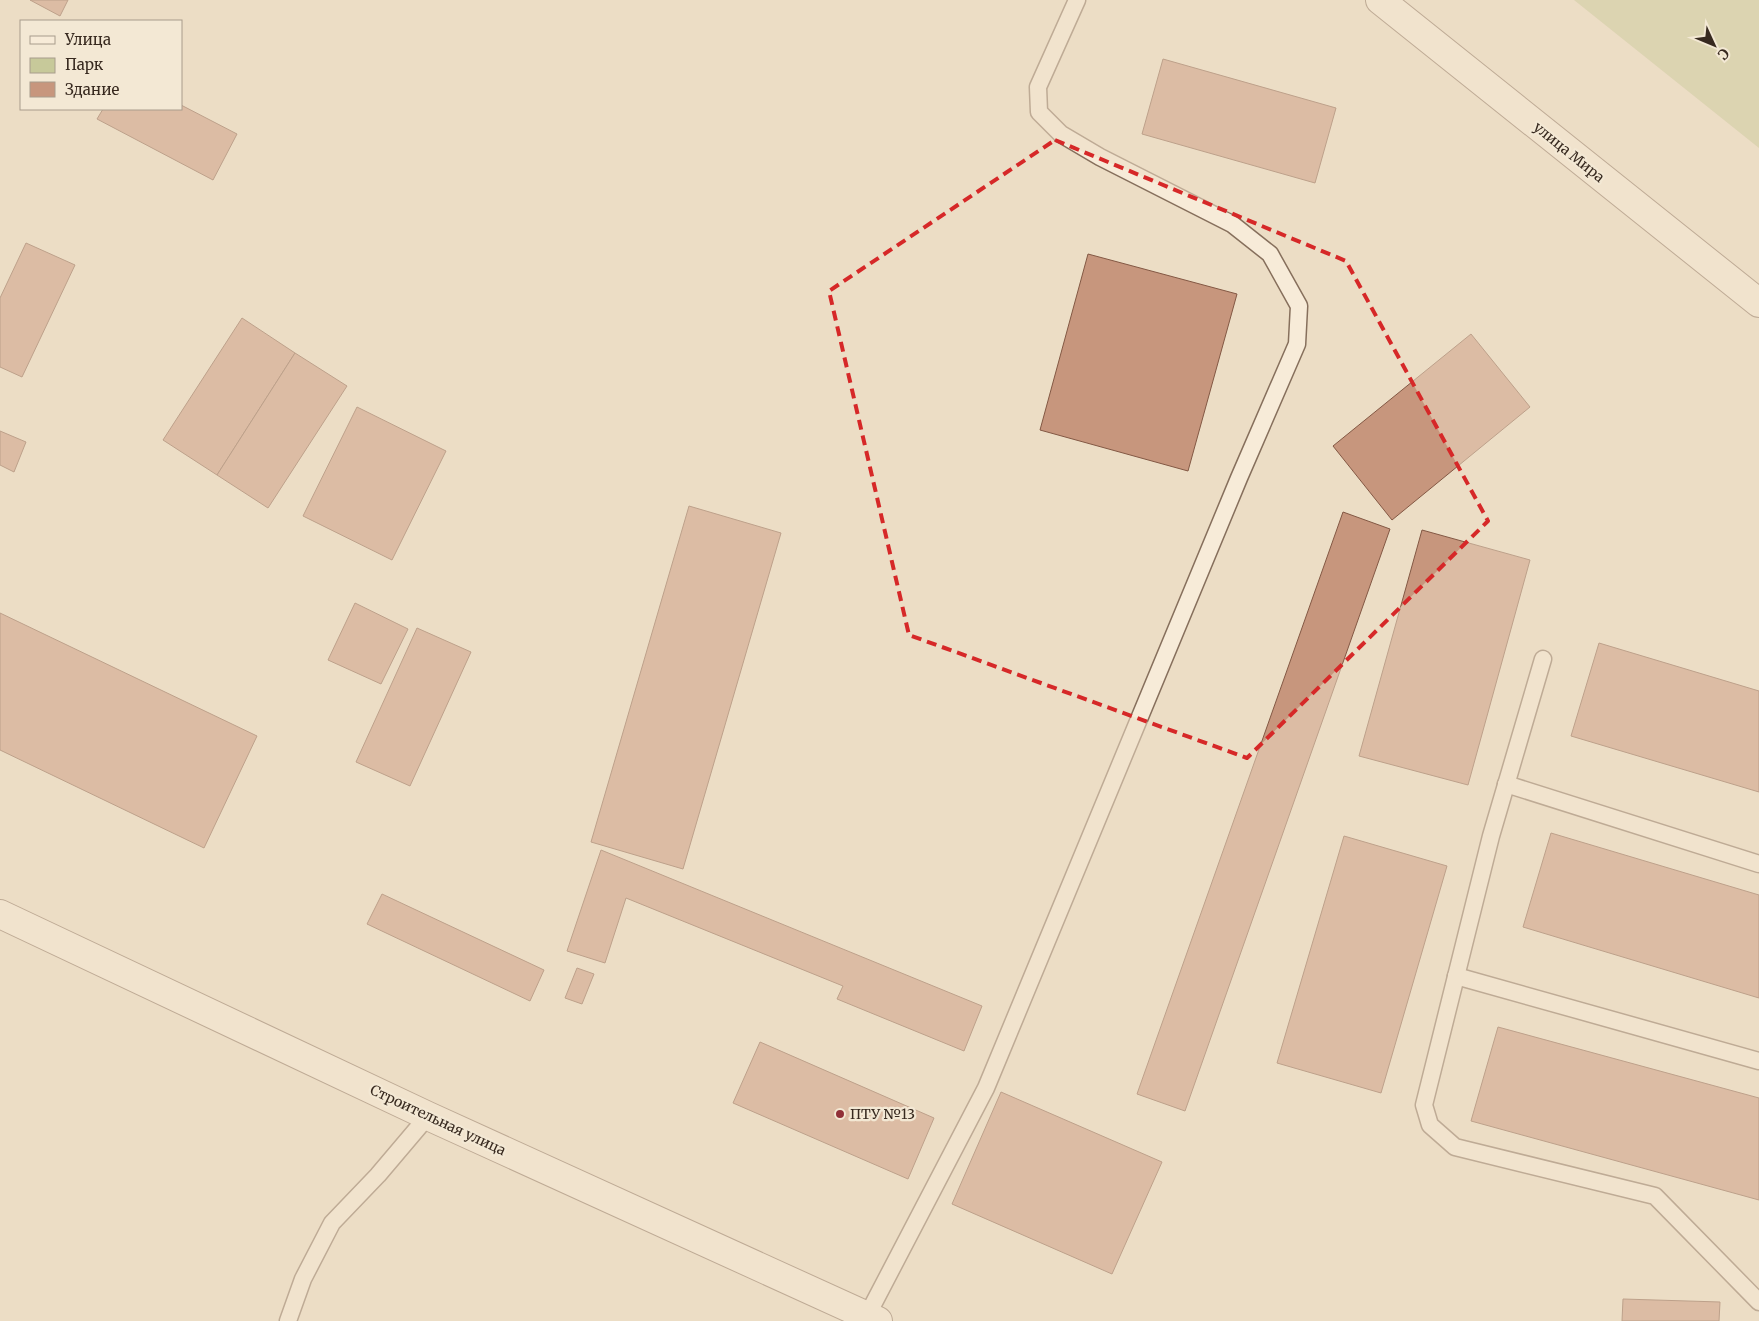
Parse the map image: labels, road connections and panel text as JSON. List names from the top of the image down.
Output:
{
  "streets": {
    "street": ["улица Мира", "Строительная улица"]
  },
  "places": ["ПТУ №13"],
  "legend": ["Улица", "Парк", "Здание"],
  "north": "bottom right"
}
